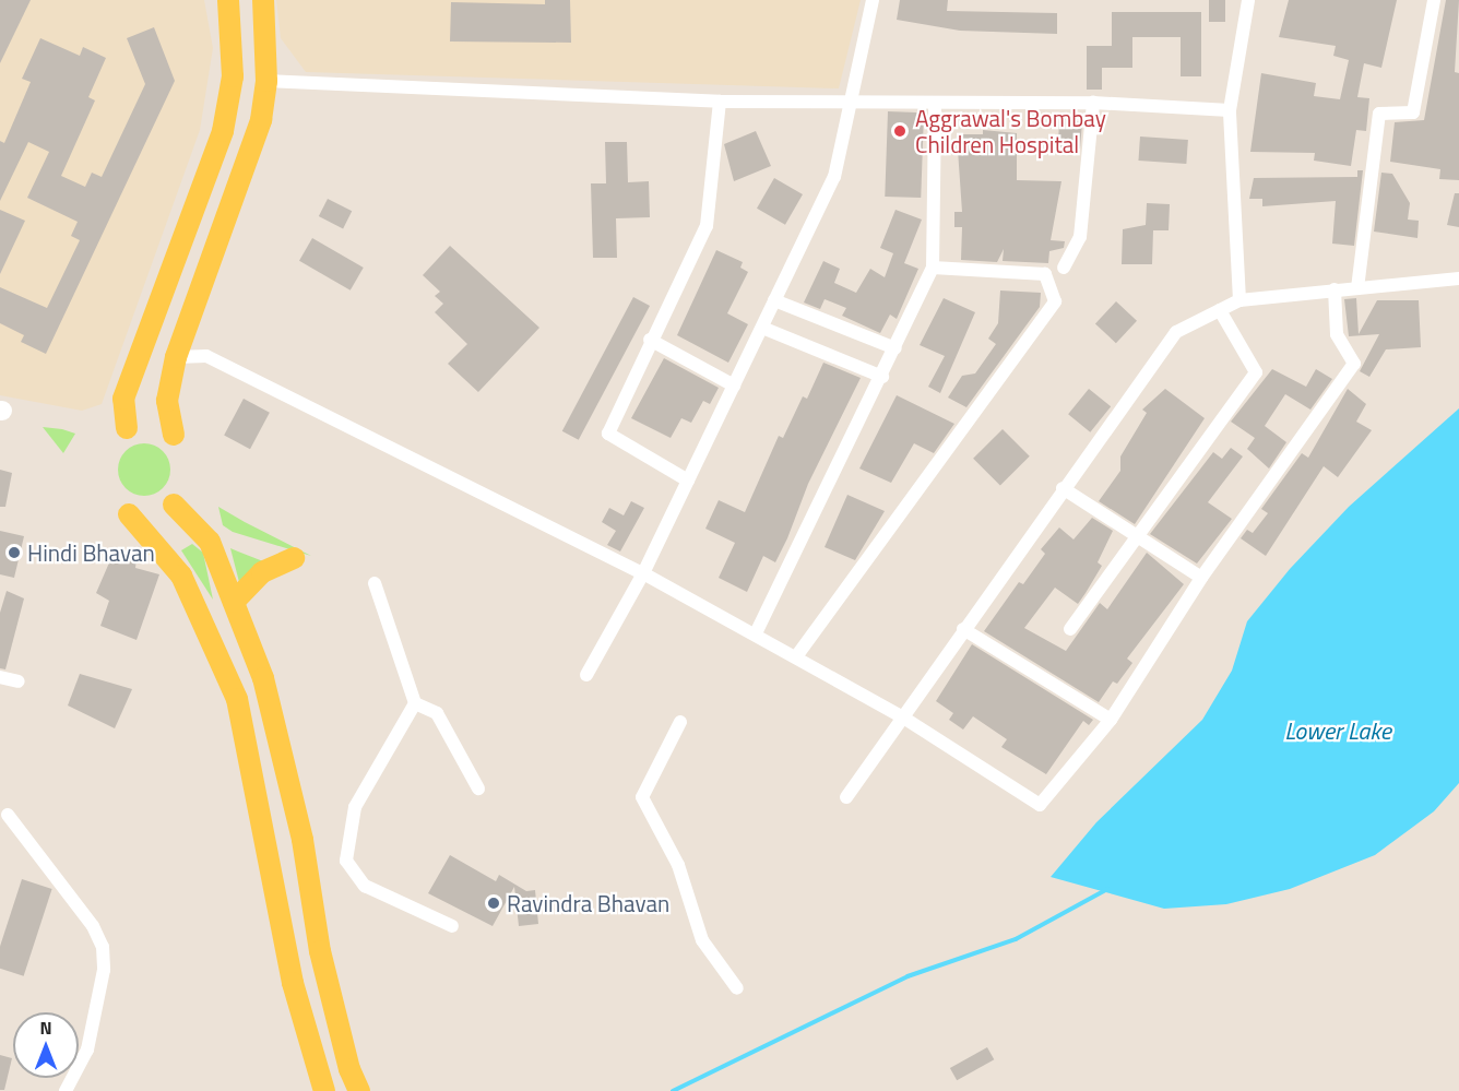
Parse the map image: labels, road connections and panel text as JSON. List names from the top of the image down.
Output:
{
  "water": ["Lower Lake"],
  "places": ["Aggrawal's Bombay Children Hospital", "Hindi Bhavan", "Ravindra Bhavan"],
  "north": "top"
}
